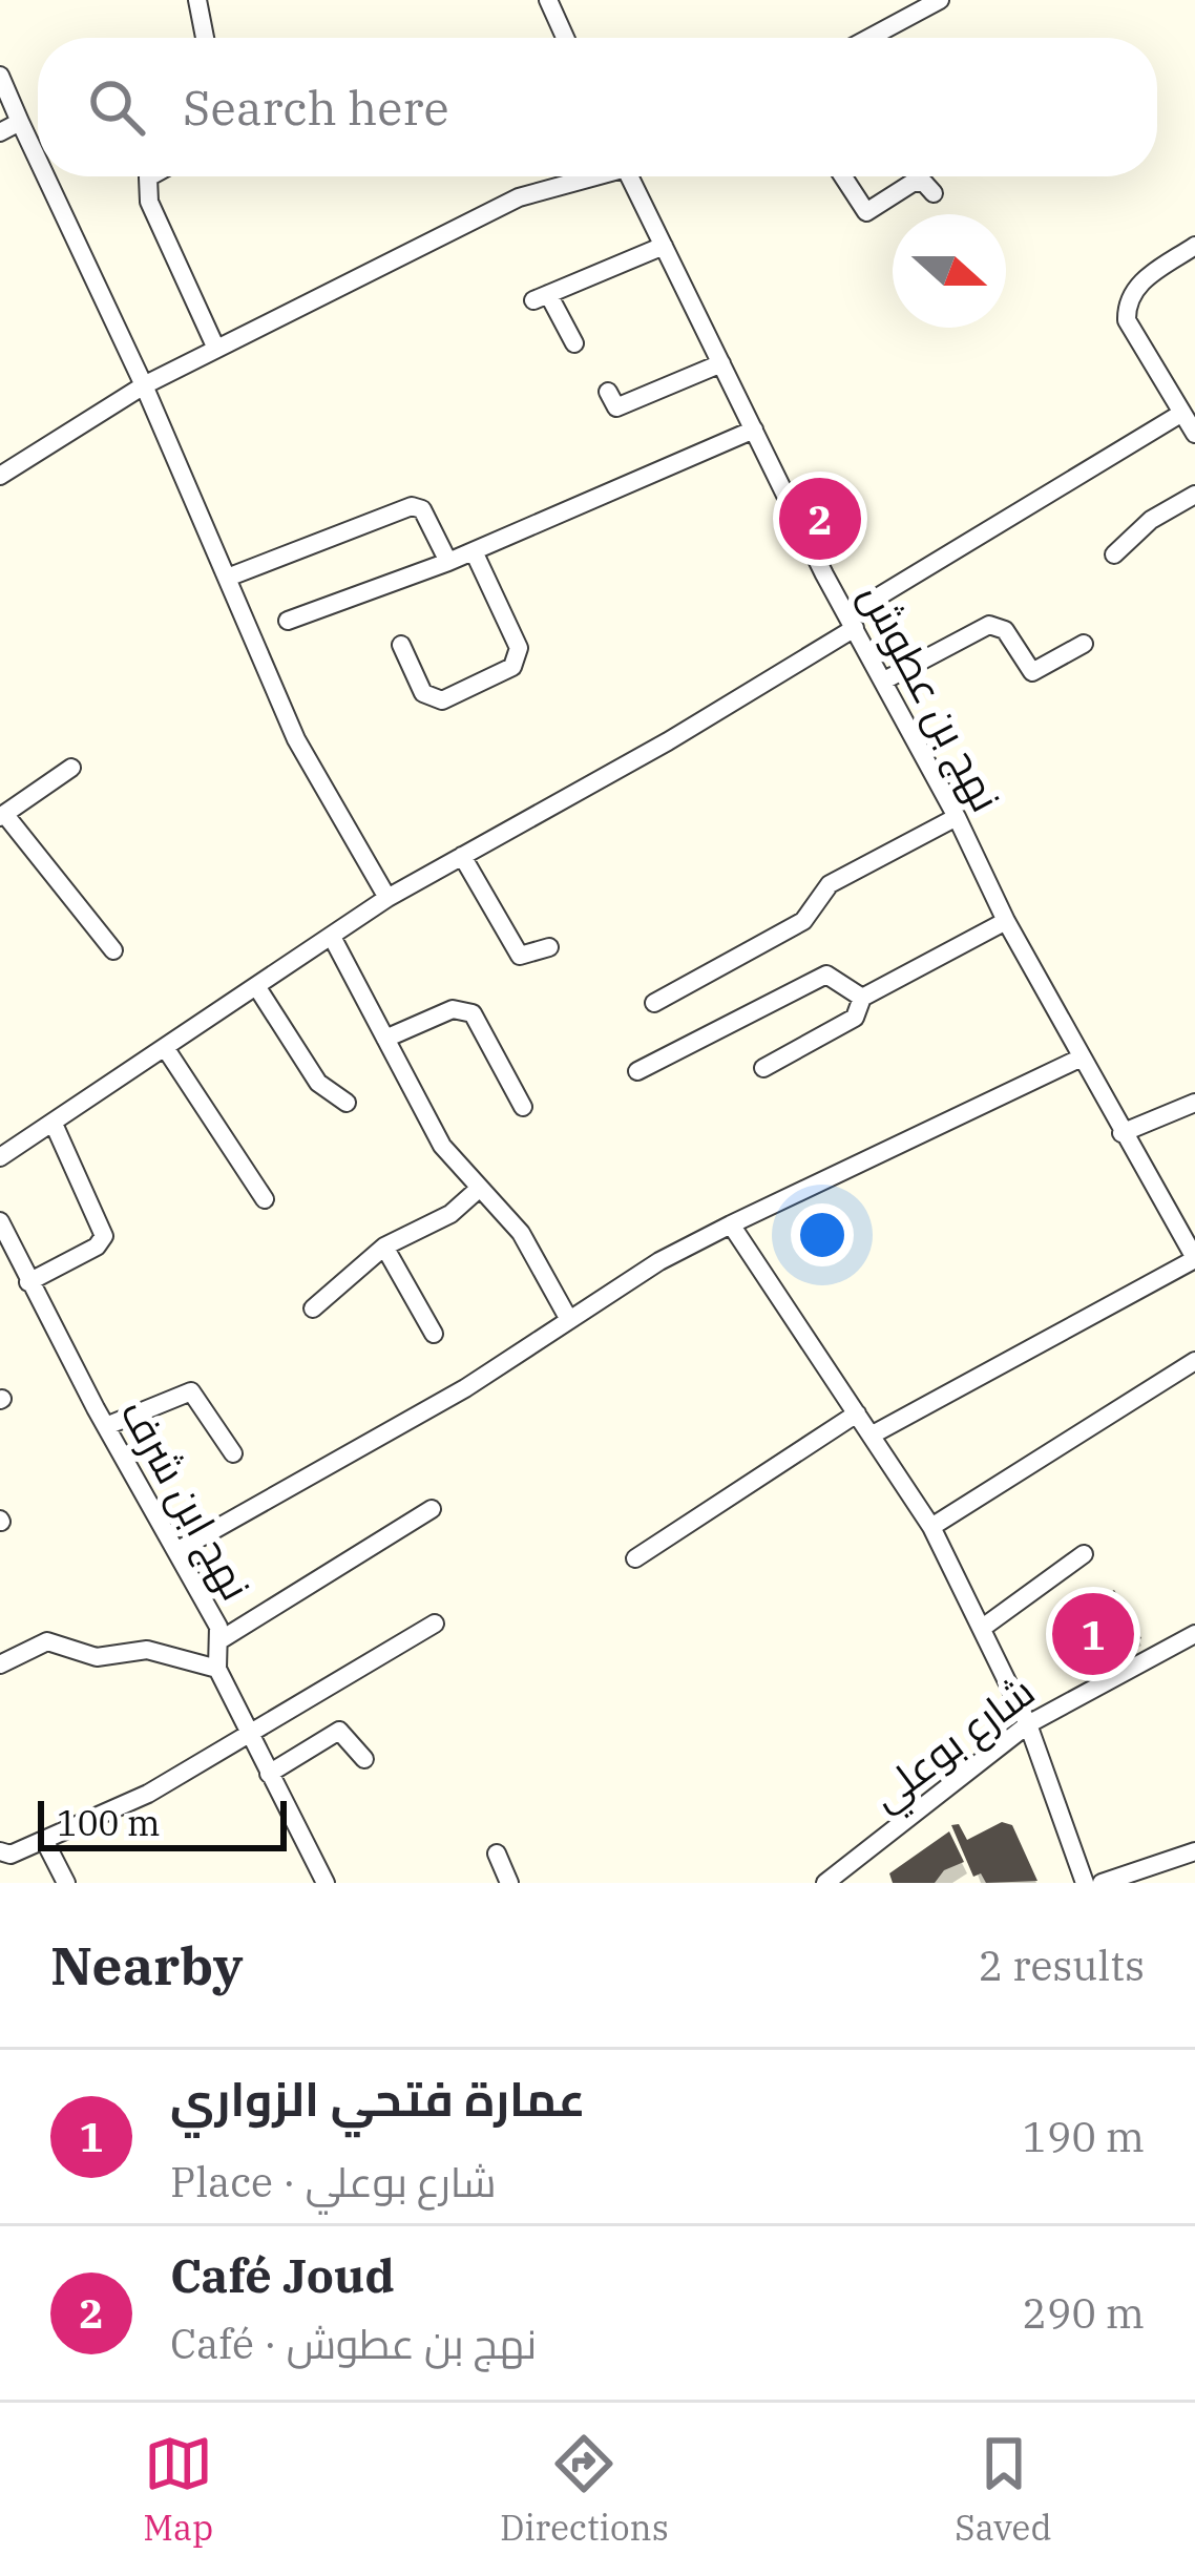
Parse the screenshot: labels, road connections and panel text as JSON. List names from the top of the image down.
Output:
{
  "streets": {
    "street": ["نهج بن عطوش", "نهج ابن شرف", "شارع بوعلي"]
  },
  "scale_bar": "100 m",
  "north": "right",
  "page": {
    "search": "Search here",
    "pins": ["2", "1"],
    "scale": "100 m",
    "heading": ["Nearby", "2 results"],
    "list": [
      {
        "mark": "1",
        "name": "عمارة فتحي الزواري",
        "note": "Place · شارع بوعلي",
        "value": "190 m"
      },
      {
        "mark": "2",
        "name": "Café Joud",
        "note": "Café · نهج بن عطوش",
        "value": "290 m"
      }
    ],
    "nav": ["Map", "Directions", "Saved"]
  }
}
